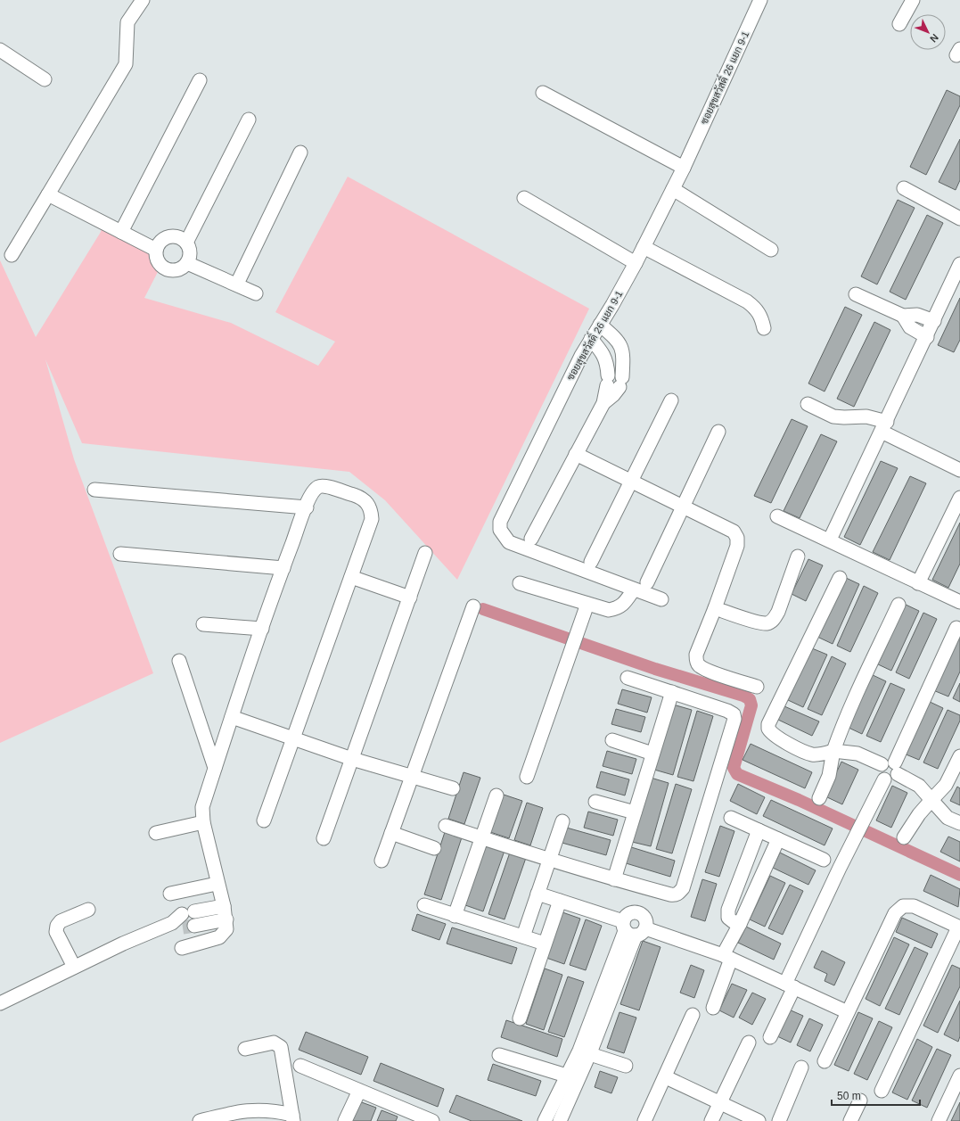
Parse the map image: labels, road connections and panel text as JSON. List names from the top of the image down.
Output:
{
  "streets": {
    "street": ["ซอยสุขสวัสดิ์ 26 แยก 9-1"]
  },
  "scale_bar": "50 m",
  "north": "bottom right"
}
